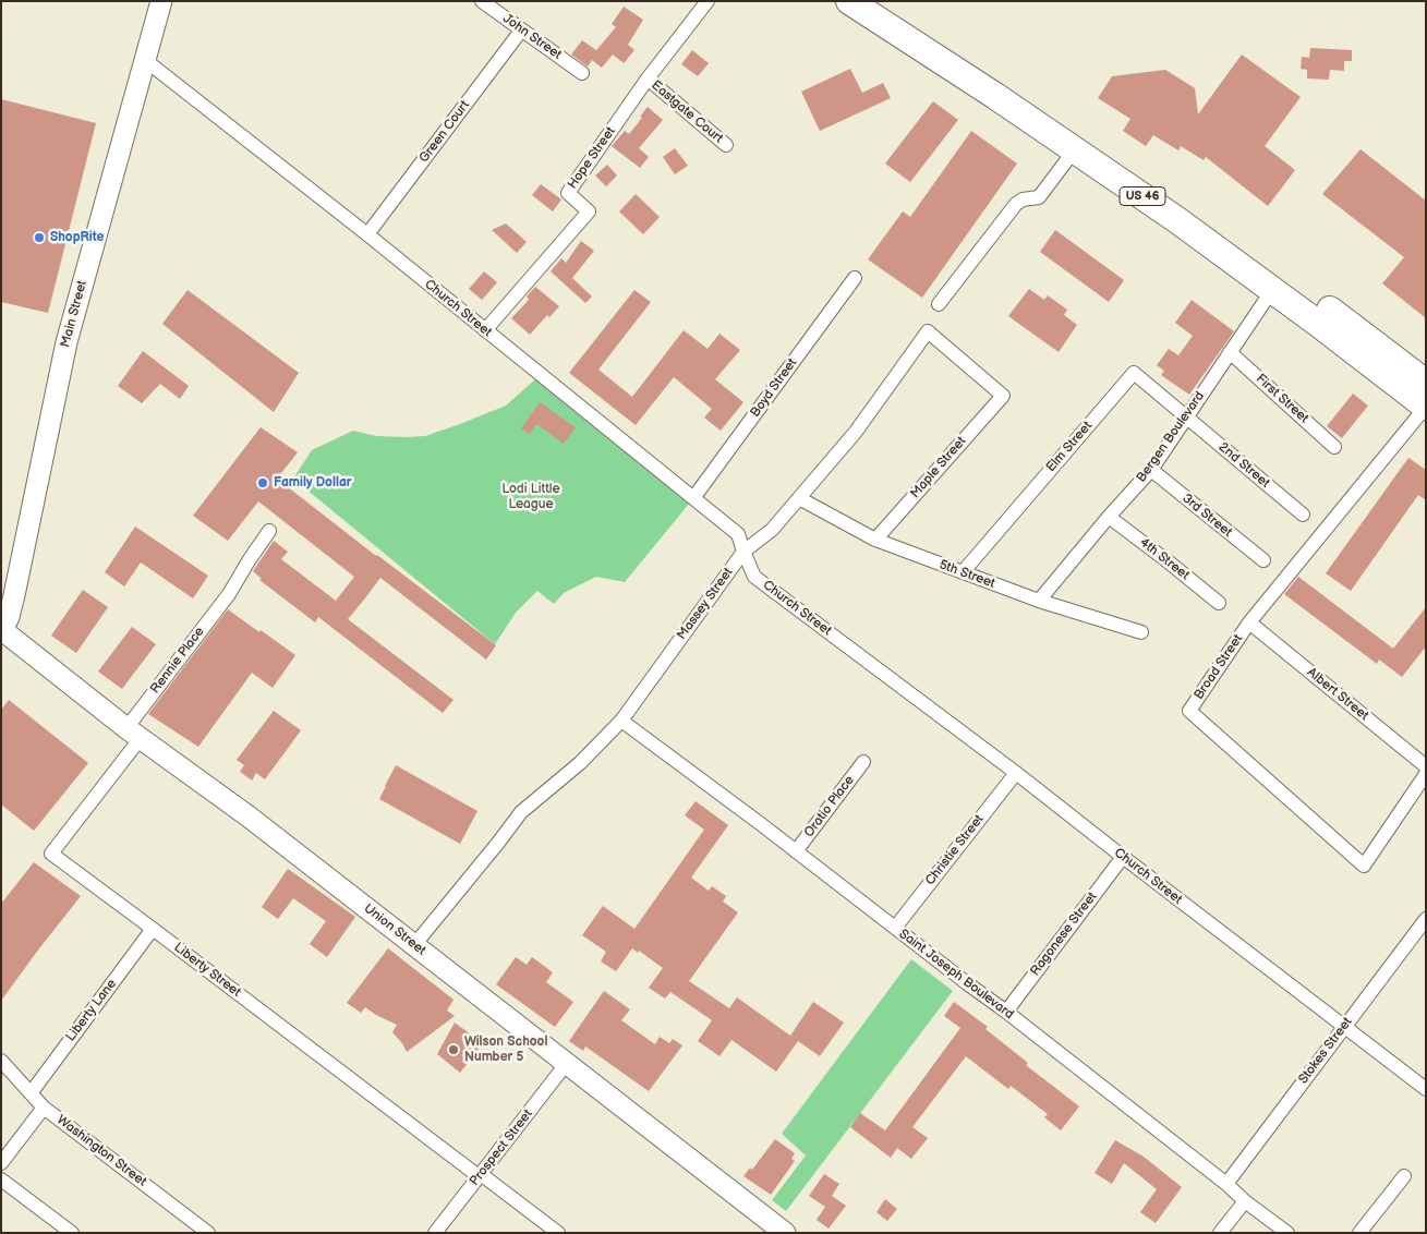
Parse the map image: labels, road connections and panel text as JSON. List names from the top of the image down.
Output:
{
  "streets": {
    "highway": ["US 46"],
    "street": [
      "John Street",
      "Eastgate Court",
      "Green Court",
      "Hope Street",
      "Church Street",
      "Main Street",
      "Boyd Street",
      "First Street",
      "Bergen Boulevard",
      "Elm Street",
      "2nd Street",
      "Maple Street",
      "3rd Street",
      "4th Street",
      "5th Street",
      "Massey Street",
      "Rennie Place",
      "Broad Street",
      "Albert Street",
      "Oratio Place",
      "Christie Street",
      "Union Street",
      "Ragonese Street",
      "Liberty Street",
      "Saint Joseph Boulevard",
      "Liberty Lane",
      "Stokes Street",
      "Prospect Street",
      "Washington Street"
    ]
  },
  "crossings": [
    ["John Street", "Green Court"],
    ["Eastgate Court", "Hope Street"],
    ["Green Court", "Church Street"],
    ["Hope Street", "Church Street"],
    ["US 46", "Bergen Boulevard"],
    ["US 46", "Broad Street"],
    ["Church Street", "Main Street"],
    ["Church Street", "Boyd Street"],
    ["Church Street", "Massey Street"],
    ["Church Street", "Christie Street"],
    ["Church Street", "Ragonese Street"],
    ["Church Street", "Stokes Street"],
    ["Main Street", "Union Street"],
    ["First Street", "Bergen Boulevard"],
    ["Bergen Boulevard", "Elm Street"],
    ["Bergen Boulevard", "2nd Street"],
    ["Bergen Boulevard", "3rd Street"],
    ["Bergen Boulevard", "4th Street"],
    ["Bergen Boulevard", "5th Street"],
    ["Elm Street", "2nd Street"],
    ["Elm Street", "5th Street"],
    ["Maple Street", "5th Street"],
    ["Maple Street", "Massey Street"],
    ["5th Street", "Massey Street"],
    ["Massey Street", "Union Street"],
    ["Massey Street", "Saint Joseph Boulevard"],
    ["Rennie Place", "Union Street"],
    ["Rennie Place", "Liberty Street"],
    ["Broad Street", "Albert Street"],
    ["Oratio Place", "Saint Joseph Boulevard"],
    ["Christie Street", "Saint Joseph Boulevard"],
    ["Union Street", "Liberty Street"],
    ["Union Street", "Prospect Street"],
    ["Ragonese Street", "Saint Joseph Boulevard"],
    ["Liberty Street", "Liberty Lane"],
    ["Liberty Street", "Prospect Street"],
    ["Saint Joseph Boulevard", "Stokes Street"],
    ["Liberty Lane", "Washington Street"]
  ],
  "parks": ["Lodi Little League"],
  "places": ["ShopRite", "Family Dollar", "Wilson School Number 5"]
}
